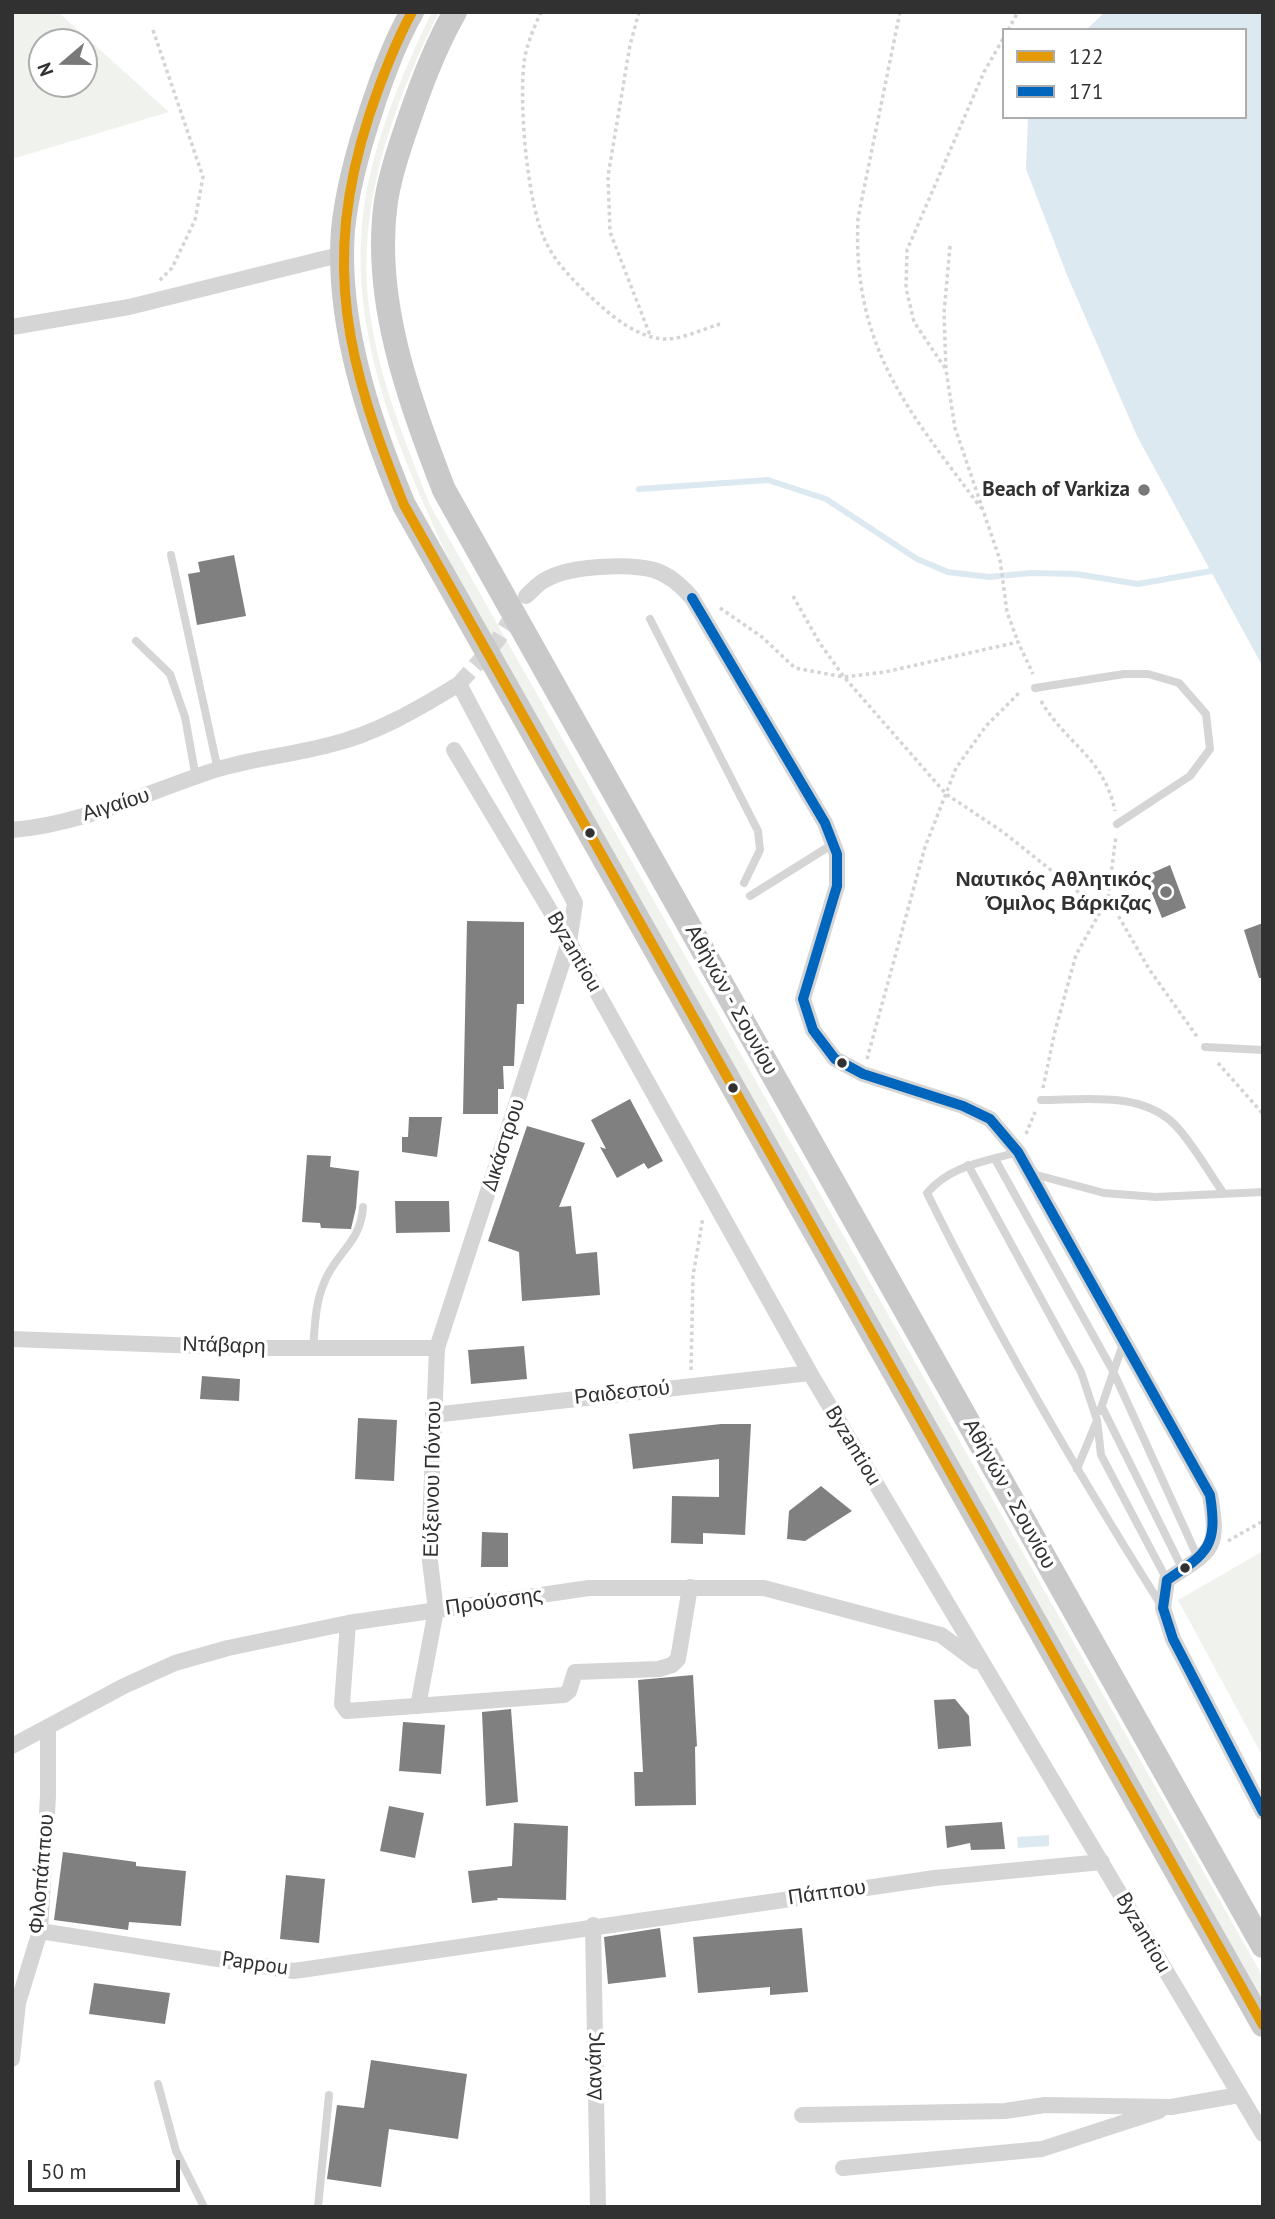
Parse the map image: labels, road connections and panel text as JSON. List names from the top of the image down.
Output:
{
  "streets": {
    "main road": ["Αθήνών - Σουνίου"],
    "street": [
      "Αιγαίου",
      "Byzantiou",
      "Δικάστρου",
      "Ντάβαρη",
      "Ραιδεστού",
      "Εύξεινου Πόντου",
      "Προύσσης",
      "Φιλοπάππου",
      "Πάππου",
      "Δανάης"
    ]
  },
  "crossings": [
    ["Αιγαίου", "Δικάστρου"],
    ["Byzantiou", "Δικάστρου"],
    ["Byzantiou", "Ραιδεστού"],
    ["Byzantiou", "Προύσσης"],
    ["Byzantiou", "Πάππου"],
    ["Δικάστρου", "Ντάβαρη"],
    ["Δικάστρου", "Εύξεινου Πόντου"],
    ["Ντάβαρη", "Εύξεινου Πόντου"],
    ["Ραιδεστού", "Εύξεινου Πόντου"],
    ["Εύξεινου Πόντου", "Προύσσης"],
    ["Προύσσης", "Φιλοπάππου"],
    ["Φιλοπάππου", "Πάππου"],
    ["Πάππου", "Δανάης"]
  ],
  "places": ["Beach of Varkiza", "Ναυτικός Αθλητικός Όμιλος Βάρκιζας"],
  "lines": ["transit line 122", "transit line 171"],
  "legend": ["122", "171"],
  "scale_bar": "50 m",
  "north": "left"
}
